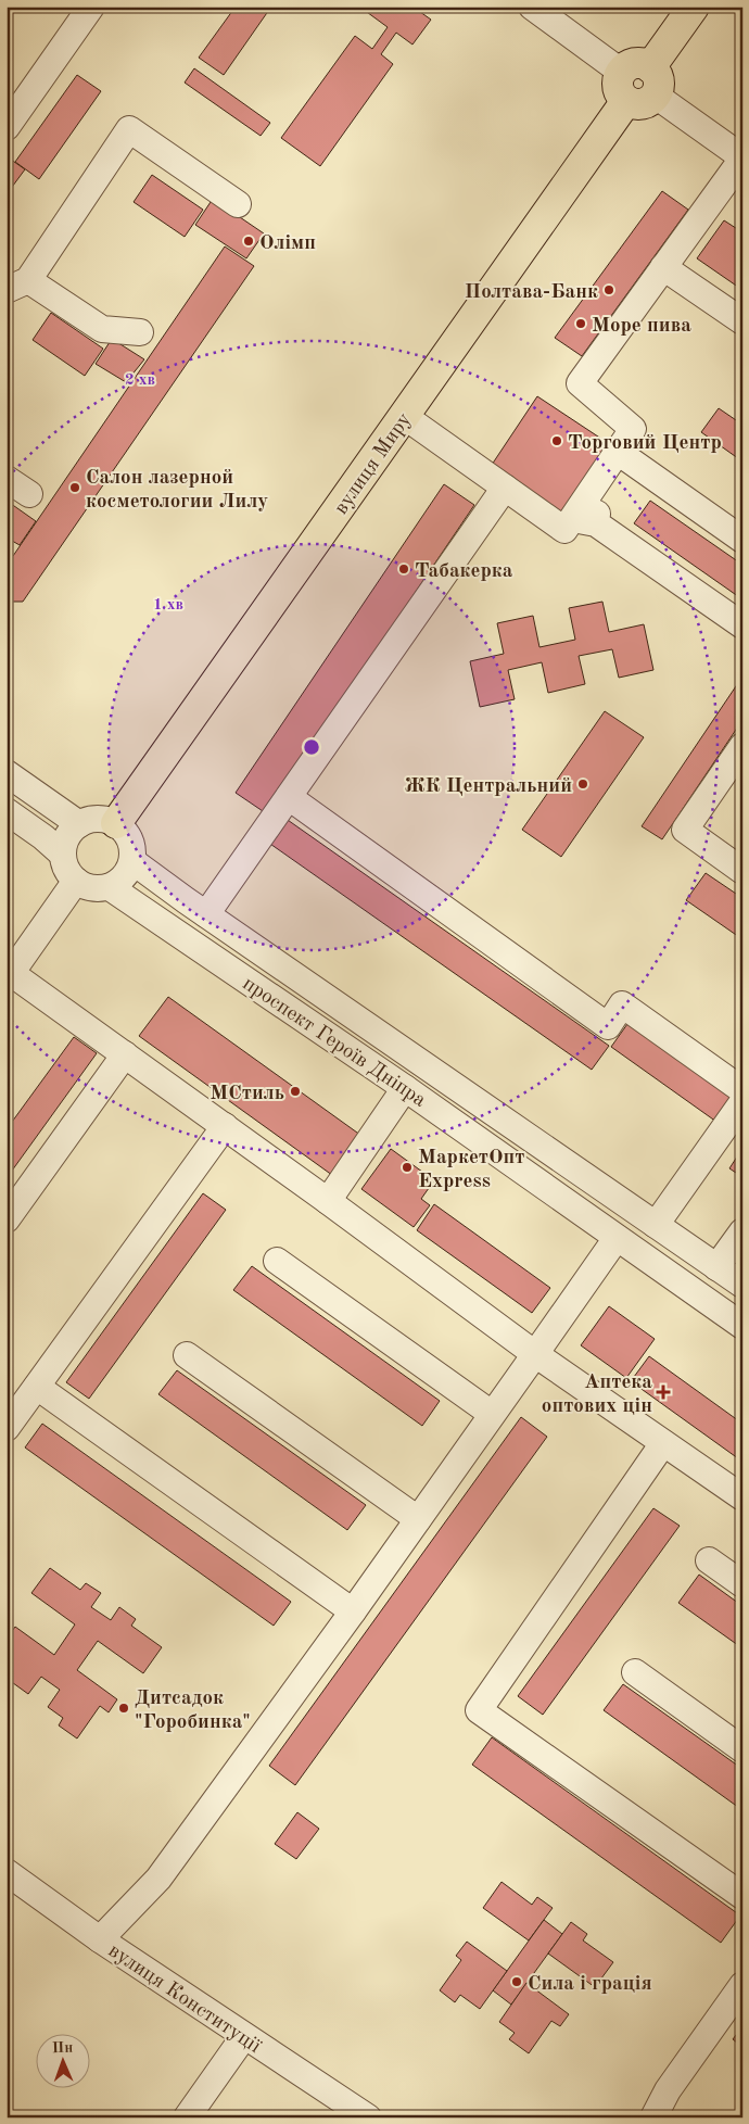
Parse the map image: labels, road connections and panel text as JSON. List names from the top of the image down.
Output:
{
  "streets": {
    "main road": ["вулиця Миру"],
    "street": ["проспект Героїв Дніпра", "вулиця Конституції"]
  },
  "crossings": [
    ["вулиця Миру", "проспект Героїв Дніпра"]
  ],
  "places": {
    "other": [
      "Олімп",
      "Полтава-Банк",
      "Море пива",
      "Торговий Центр",
      "Салон лазерной косметологии Лилу",
      "Табакерка",
      "ЖК Центральний",
      "МСтиль",
      "МаркетОпт Express",
      "Дитсадок \"Горобинка\"",
      "Сила і грація"
    ],
    "health": ["Аптека оптових цін"]
  },
  "north": "top",
  "rings": ["2 хв", "1 хв"]
}
